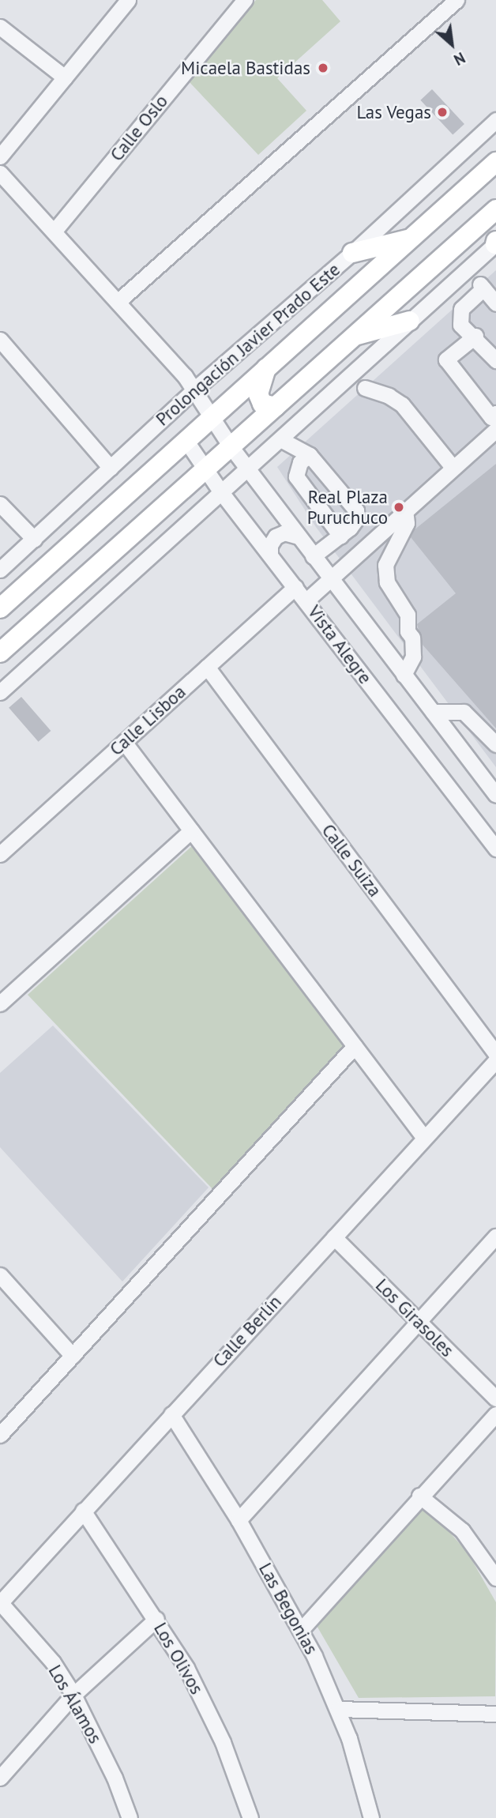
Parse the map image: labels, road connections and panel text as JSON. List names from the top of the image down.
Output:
{
  "streets": {
    "main road": ["Prolongación Javier Prado Este"],
    "street": [
      "Calle Oslo",
      "Vista Alegre",
      "Calle Lisboa",
      "Calle Suiza",
      "Los Girasoles",
      "Calle Berlín",
      "Las Begonias",
      "Los Olivos",
      "Los Álamos"
    ]
  },
  "crossings": [
    ["Calle Oslo", "Vista Alegre"],
    ["Prolongación Javier Prado Este", "Vista Alegre"],
    ["Vista Alegre", "Calle Lisboa"],
    ["Calle Lisboa", "Calle Suiza"],
    ["Los Girasoles", "Calle Berlín"],
    ["Calle Berlín", "Las Begonias"],
    ["Calle Berlín", "Los Olivos"],
    ["Calle Berlín", "Los Álamos"]
  ],
  "places": ["Micaela Bastidas", "Las Vegas", "Real Plaza Puruchuco"],
  "north": "bottom right"
}
